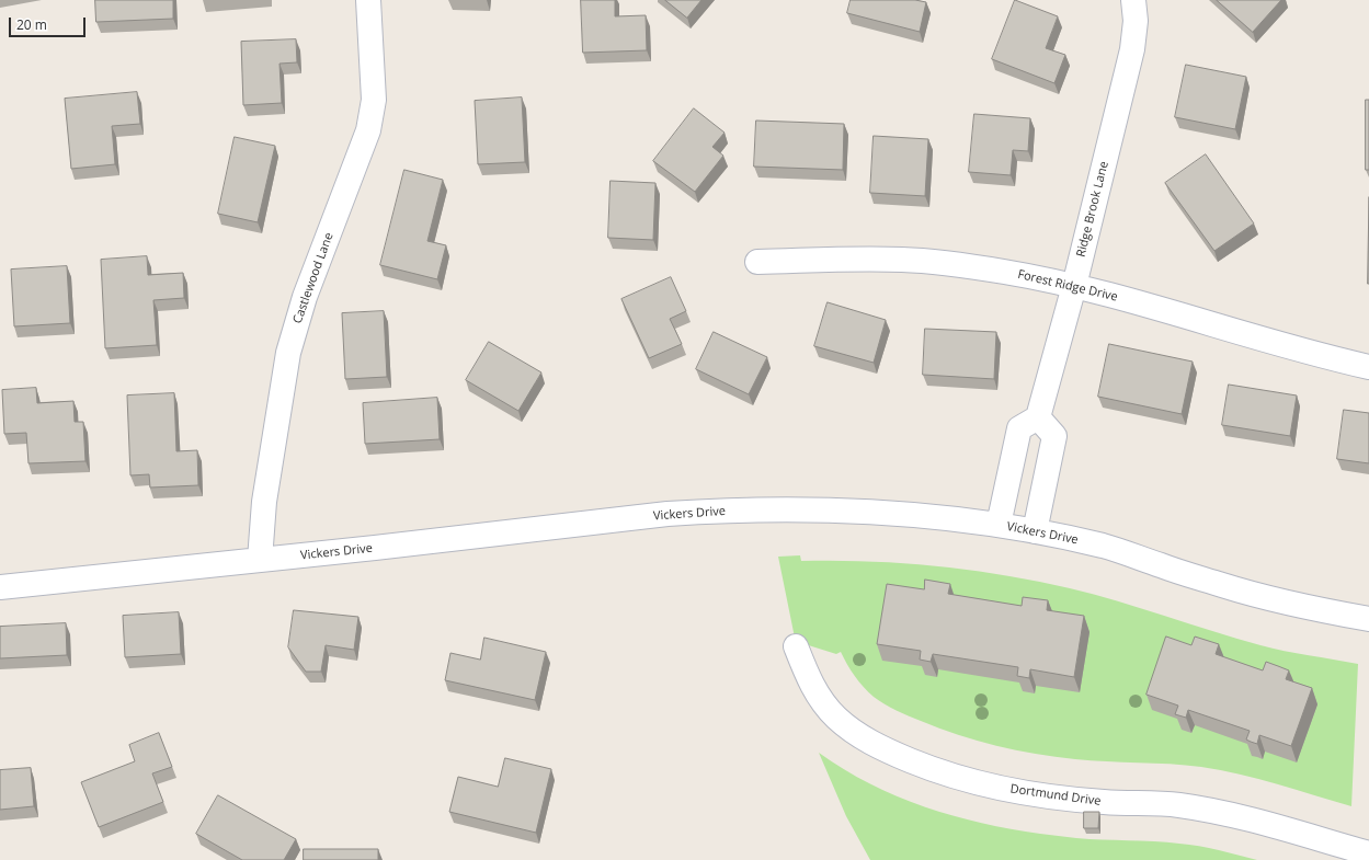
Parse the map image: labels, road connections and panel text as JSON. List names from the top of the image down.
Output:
{
  "streets": {
    "street": [
      "Ridge Brook Lane",
      "Castlewood Lane",
      "Forest Ridge Drive",
      "Vickers Drive",
      "Dortmund Drive"
    ]
  },
  "crossings": [
    ["Ridge Brook Lane", "Forest Ridge Drive"],
    ["Castlewood Lane", "Vickers Drive"]
  ],
  "scale_bar": "20 m"
}
